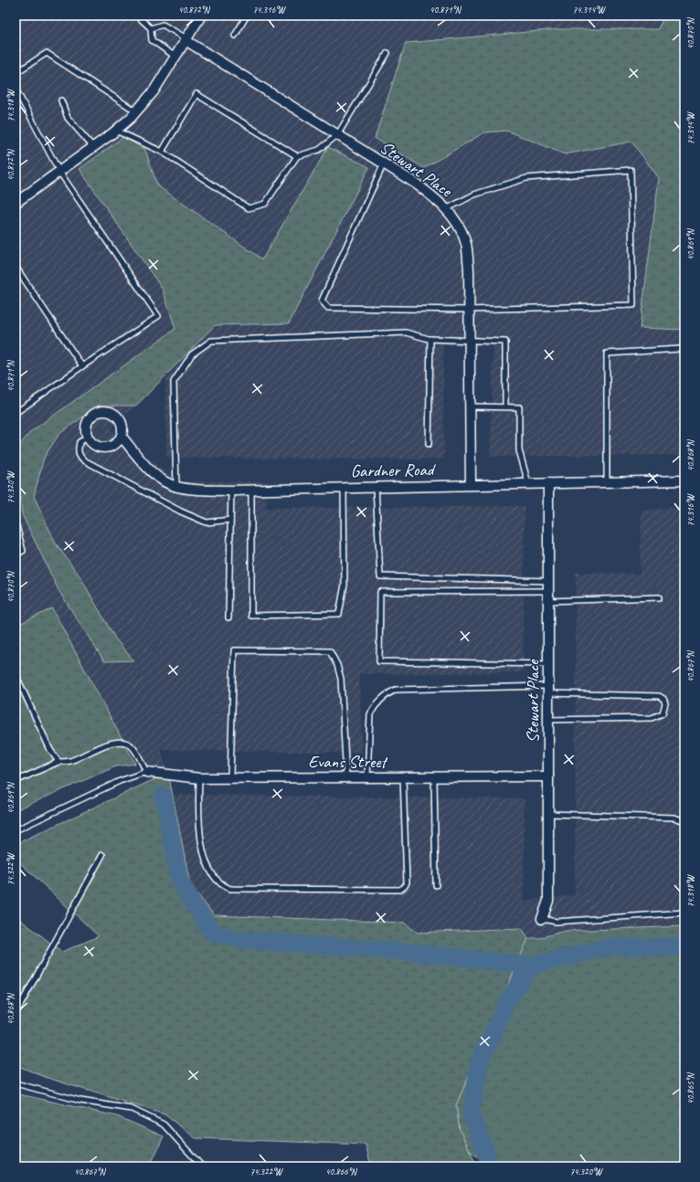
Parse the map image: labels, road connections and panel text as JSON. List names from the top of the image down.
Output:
{
  "streets": {
    "street": ["Stewart Place", "Gardner Road", "Evans Street"]
  },
  "crossings": [
    ["Stewart Place", "Gardner Road"],
    ["Stewart Place", "Evans Street"]
  ],
  "coordinates": [
    "40.872°N",
    "74.316°W",
    "40.871°N",
    "74.314°W",
    "40.870°N",
    "74.318°W",
    "40.869°N",
    "40.868°N",
    "74.320°W",
    "40.867°N",
    "74.322°W",
    "40.865°N",
    "40.866°N"
  ]
}
